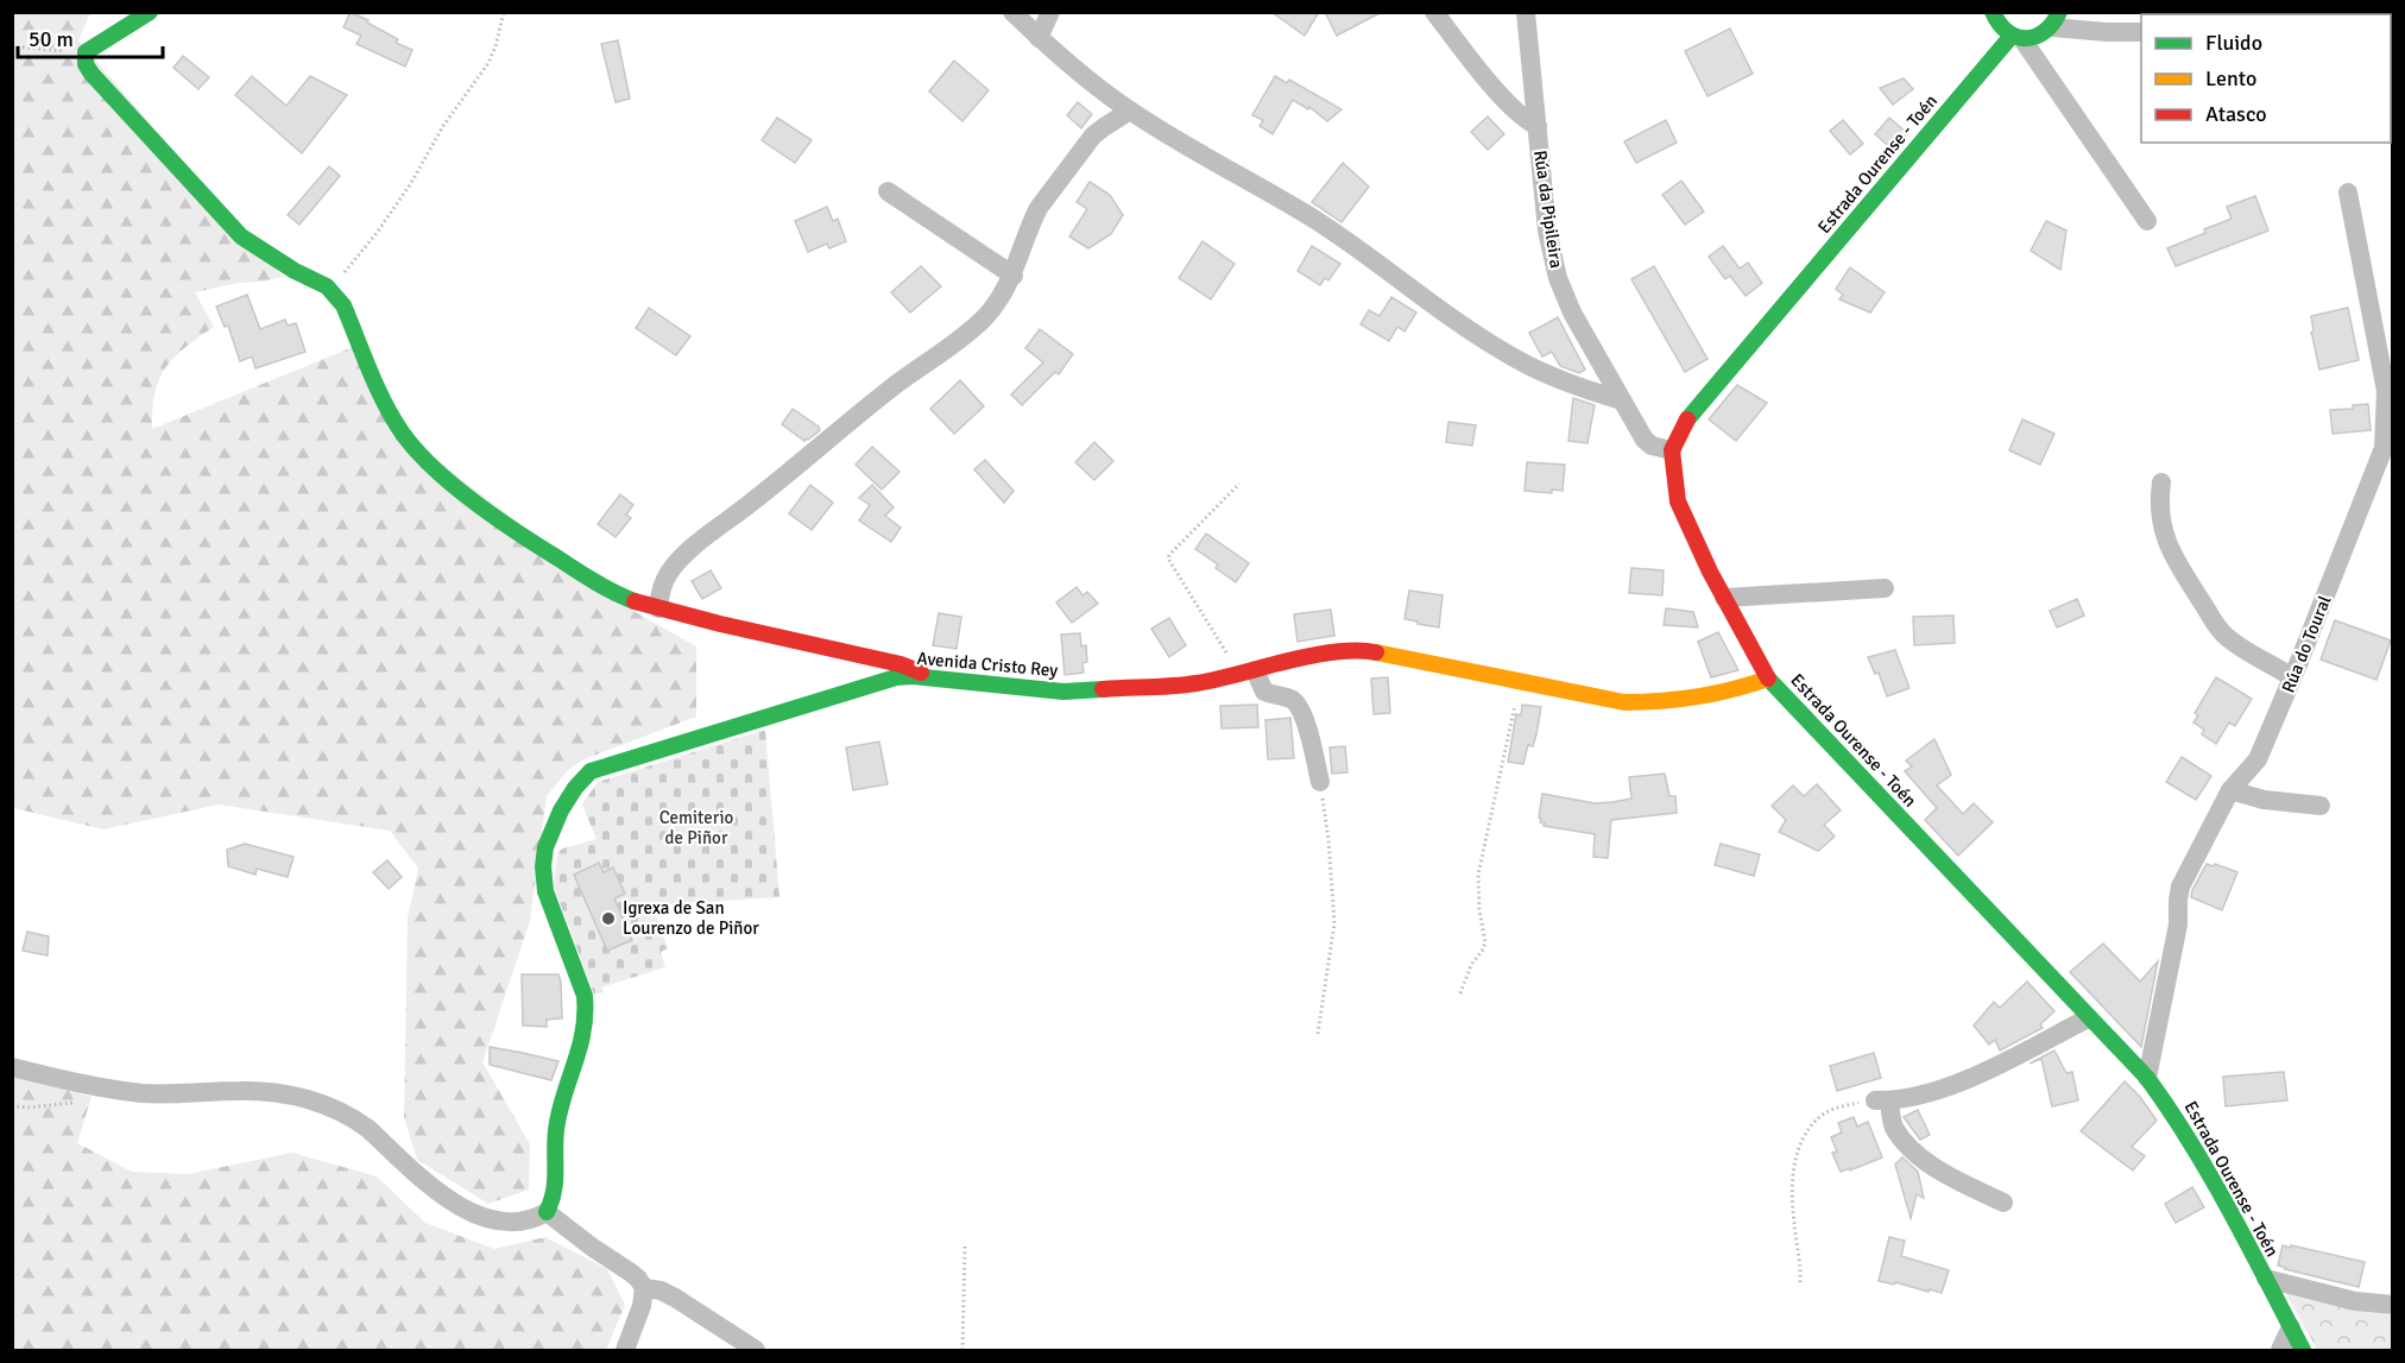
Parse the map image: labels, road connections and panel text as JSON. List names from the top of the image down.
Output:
{
  "streets": {
    "street": [
      "Estrada Ourense - Toén",
      "Rúa da Pipileira",
      "Rúa do Toural",
      "Avenida Cristo Rey"
    ]
  },
  "crossings": [
    ["Estrada Ourense - Toén", "Rúa da Pipileira"],
    ["Estrada Ourense - Toén", "Rúa do Toural"],
    ["Estrada Ourense - Toén", "Avenida Cristo Rey"]
  ],
  "parks": ["Cemiterio de Piñor"],
  "places": ["Igrexa de San Lourenzo de Piñor"],
  "legend": ["Fluido", "Lento", "Atasco"],
  "scale_bar": "50 m"
}
